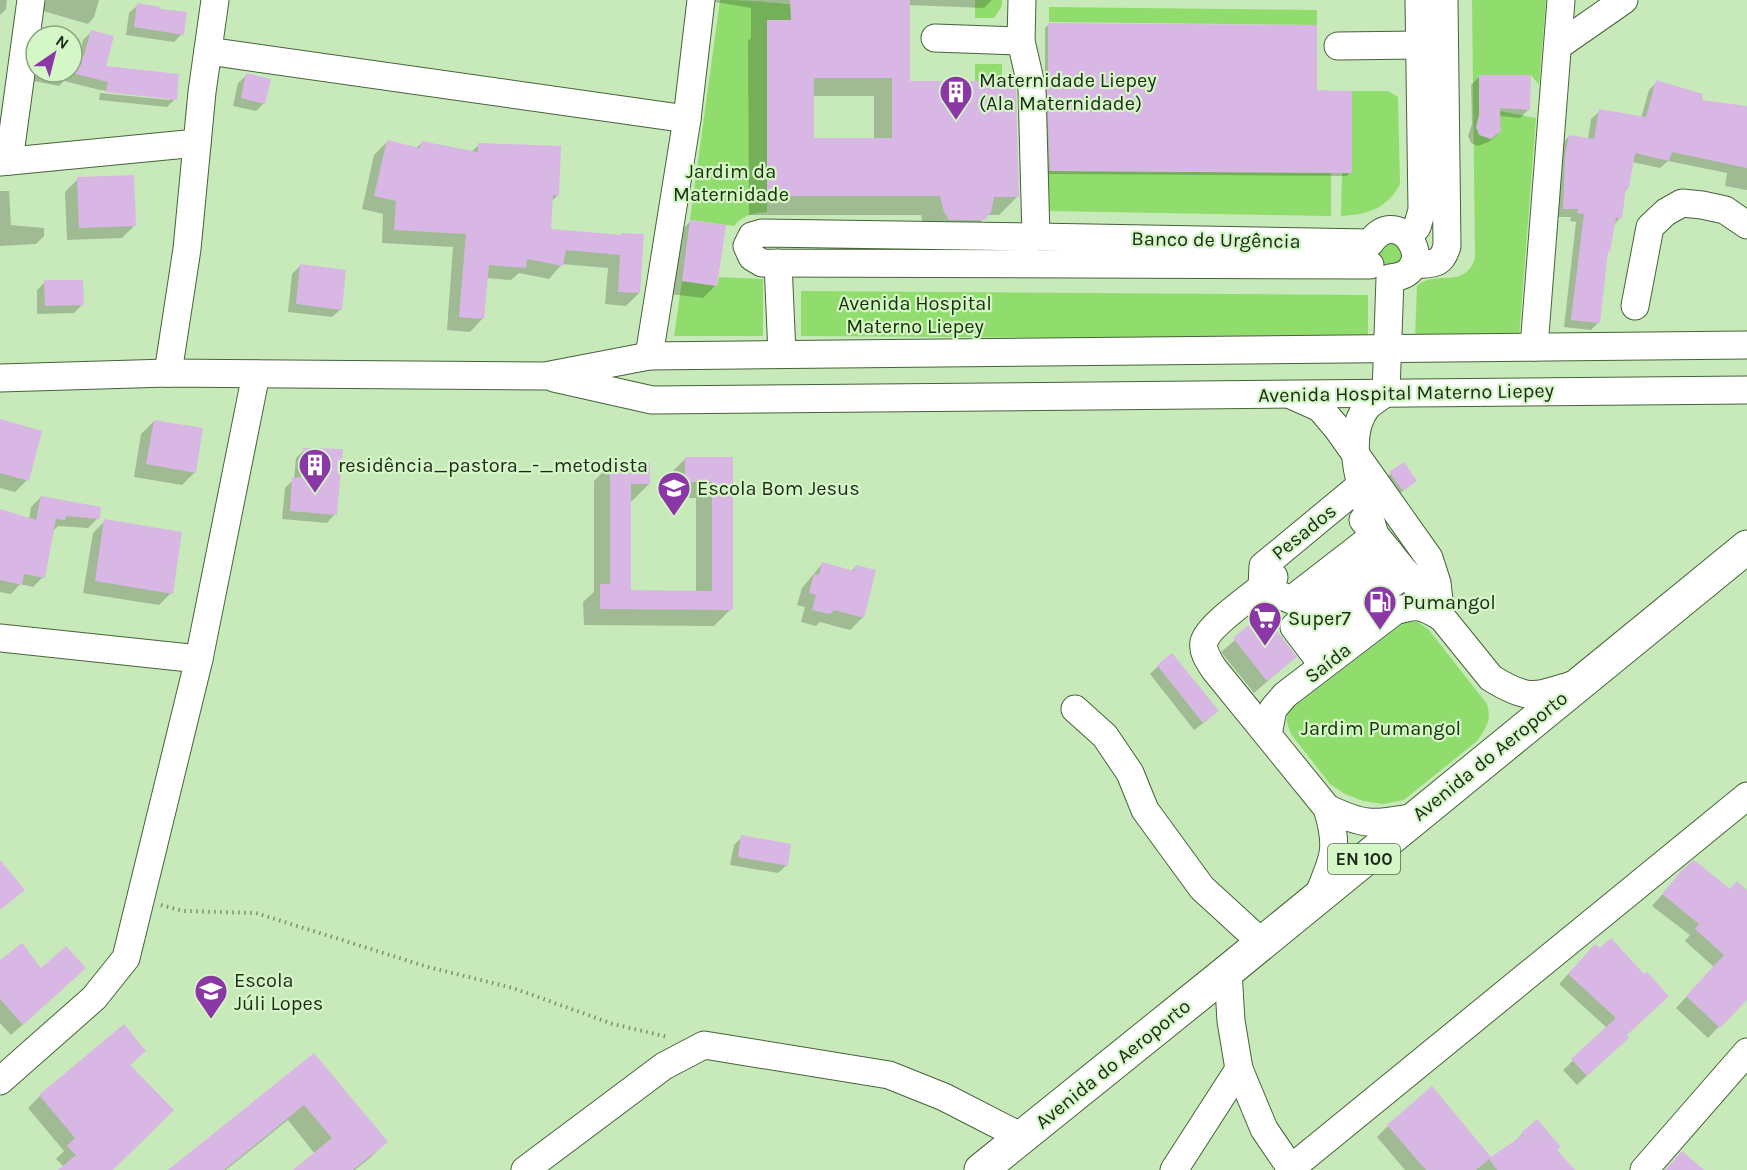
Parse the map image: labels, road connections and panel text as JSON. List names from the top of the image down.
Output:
{
  "streets": {
    "main road": ["Avenida do Aeroporto", "EN 100"],
    "street": [
      "Banco de Urgência",
      "Avenida Hospital Materno Liepey",
      "Pesados",
      "Saída"
    ]
  },
  "parks": ["Jardim da Maternidade", "Avenida Hospital Materno Liepey", "Jardim Pumangol"],
  "places": {
    "building": ["Maternidade Liepey (Ala Maternidade)", "residência_pastora_-_metodista"],
    "school or university": ["Escola Bom Jesus", "Escola Júli Lopes"],
    "fuel station": ["Pumangol"],
    "supermarket": ["Super7"]
  },
  "north": "top right"
}
